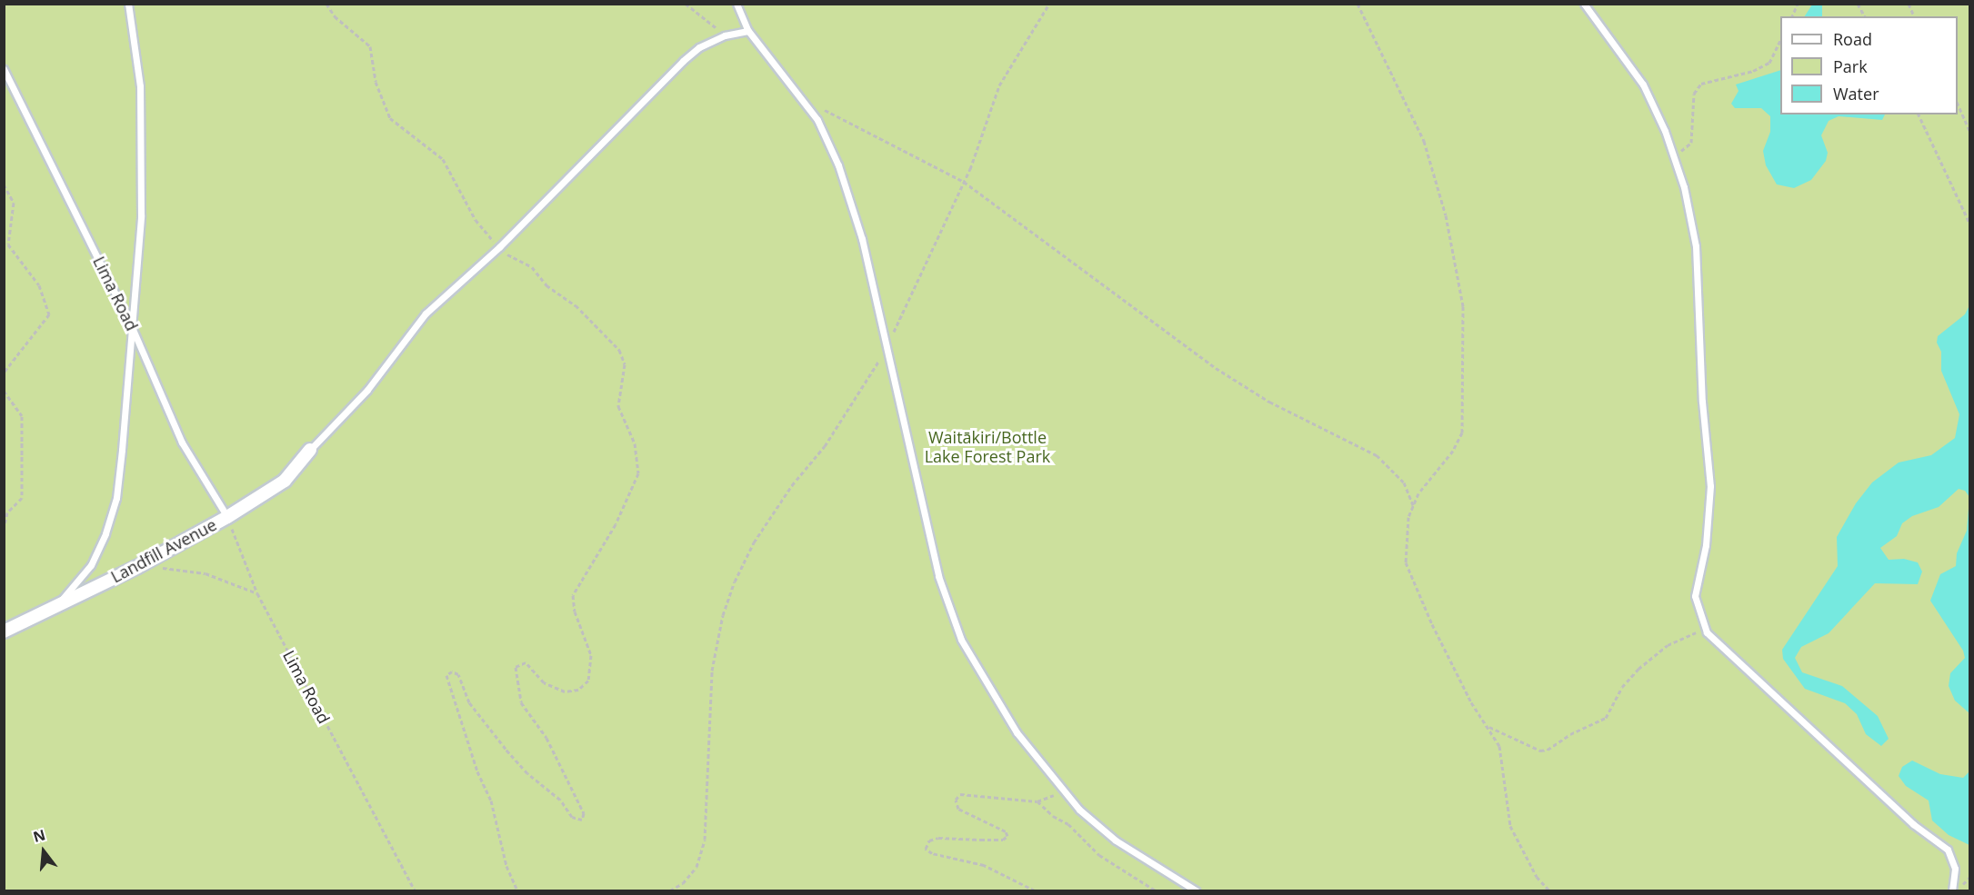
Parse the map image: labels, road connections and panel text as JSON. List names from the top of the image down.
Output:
{
  "streets": {
    "street": ["Landfill Avenue"],
    "lane": ["Lima Road"]
  },
  "crossings": [
    ["Lima Road", "Landfill Avenue"]
  ],
  "parks": ["Waitākiri/Bottle Lake Forest Park"],
  "legend": ["Road", "Park", "Water"],
  "north": "top"
}
